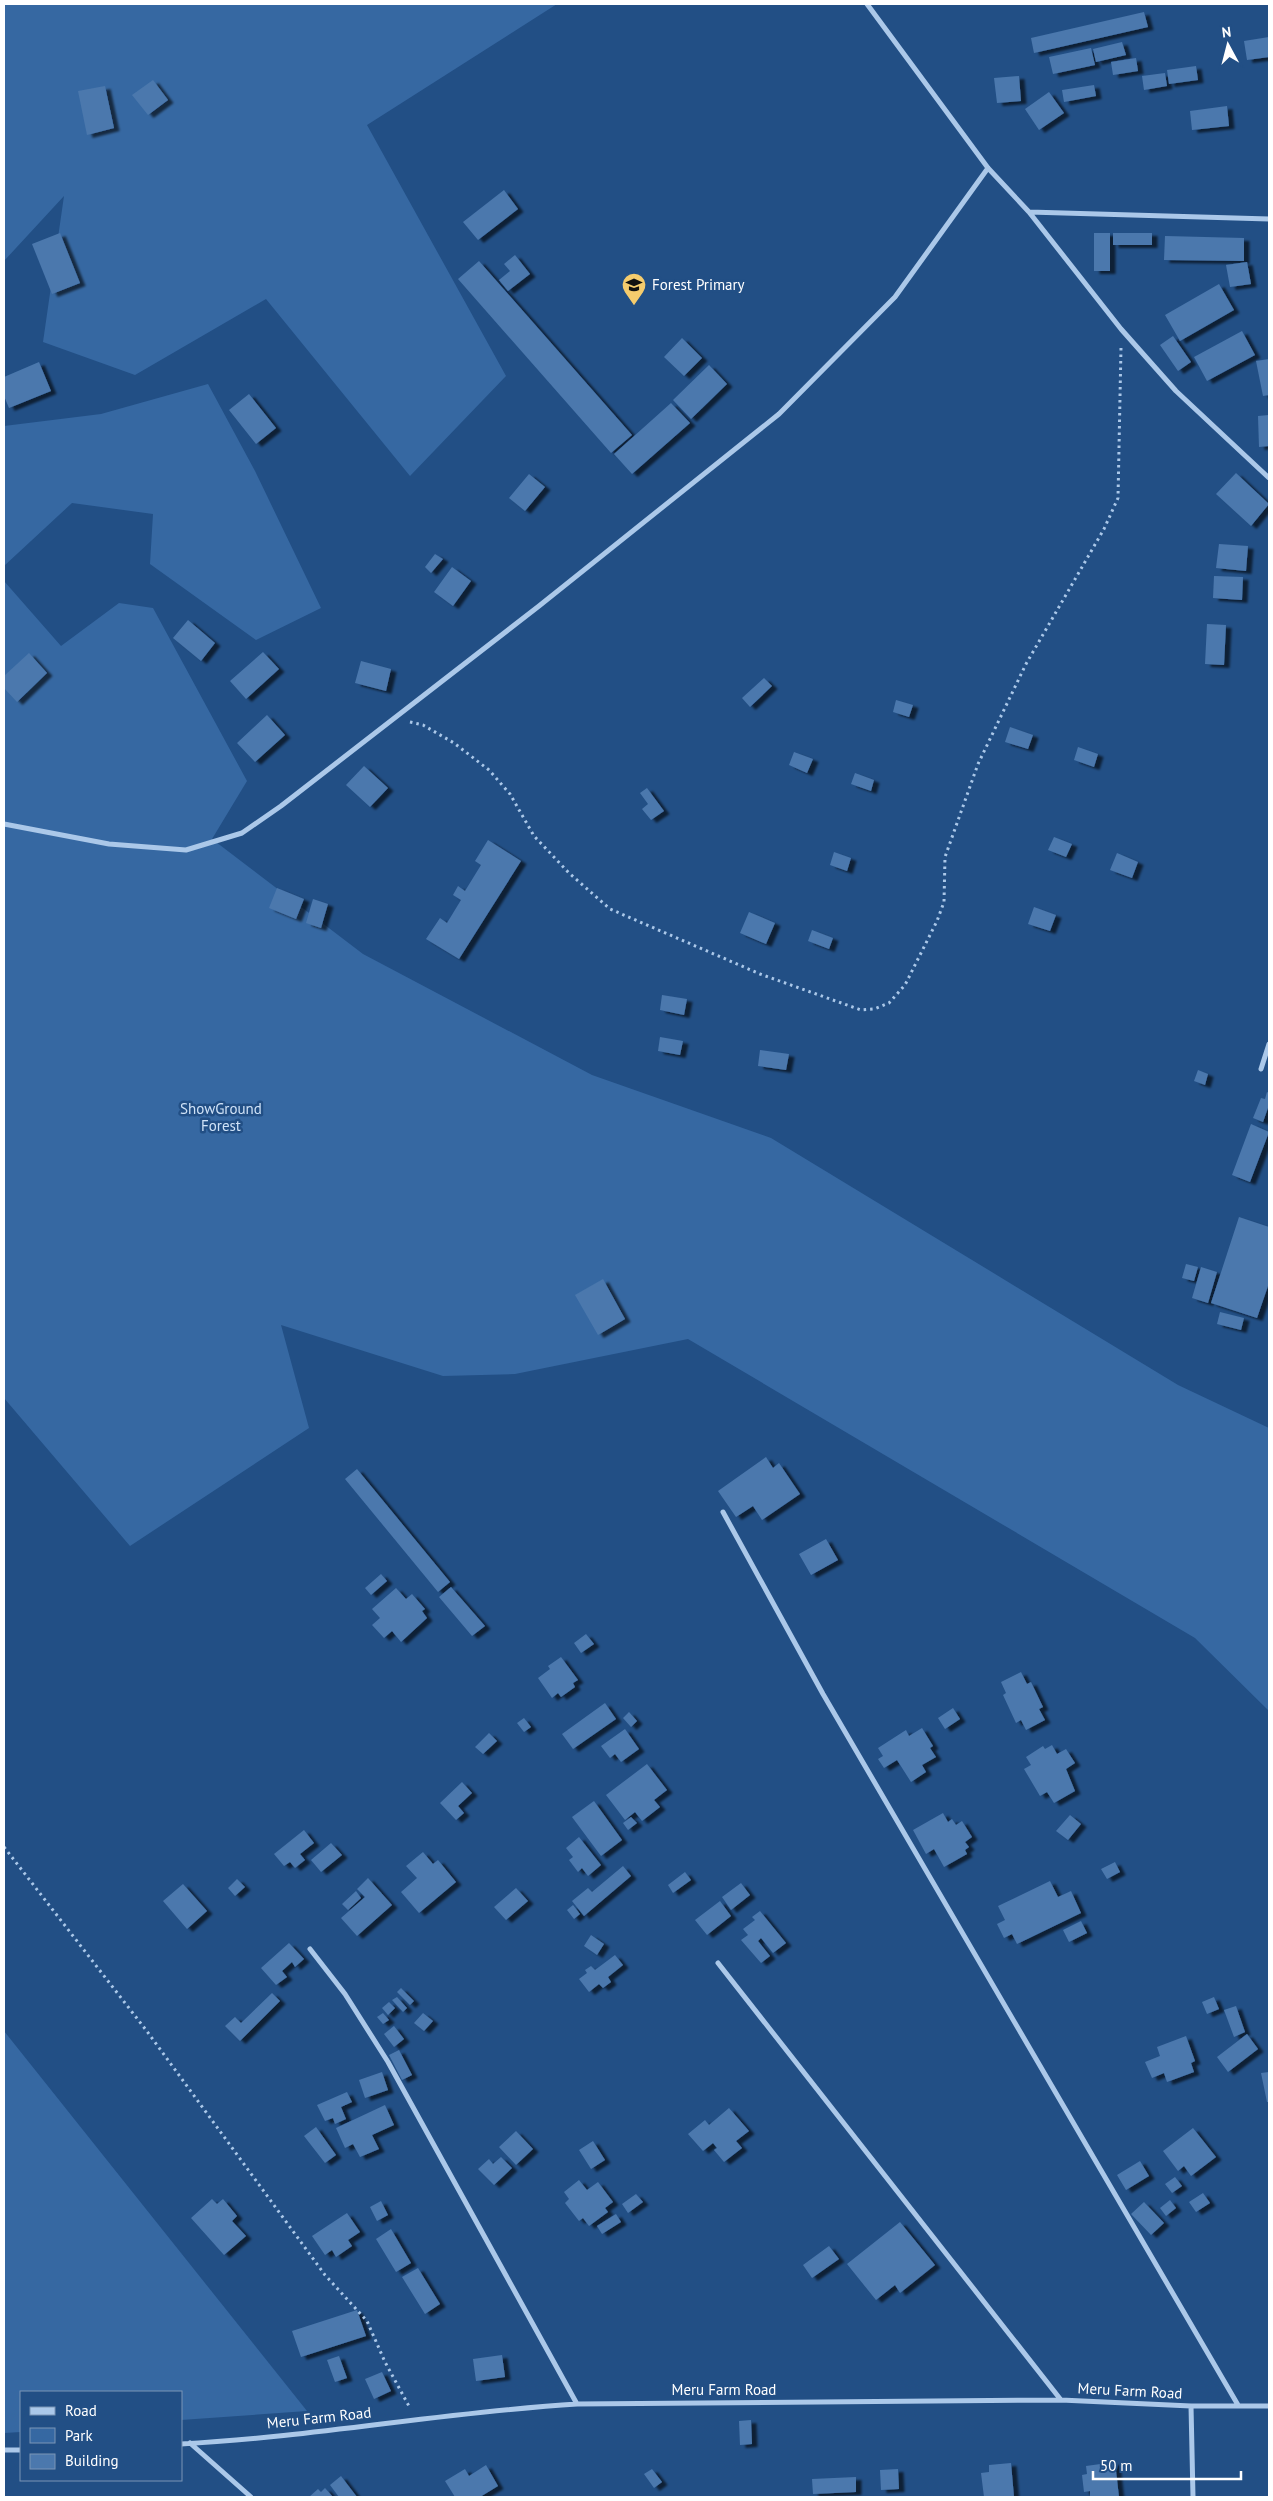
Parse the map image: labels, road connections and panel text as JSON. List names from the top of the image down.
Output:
{
  "streets": {
    "street": ["Meru Farm Road"]
  },
  "parks": ["ShowGround Forest"],
  "places": {
    "school or university": ["Forest Primary"]
  },
  "legend": ["Road", "Park", "Building"],
  "scale_bar": "50 m",
  "north": "top"
}
